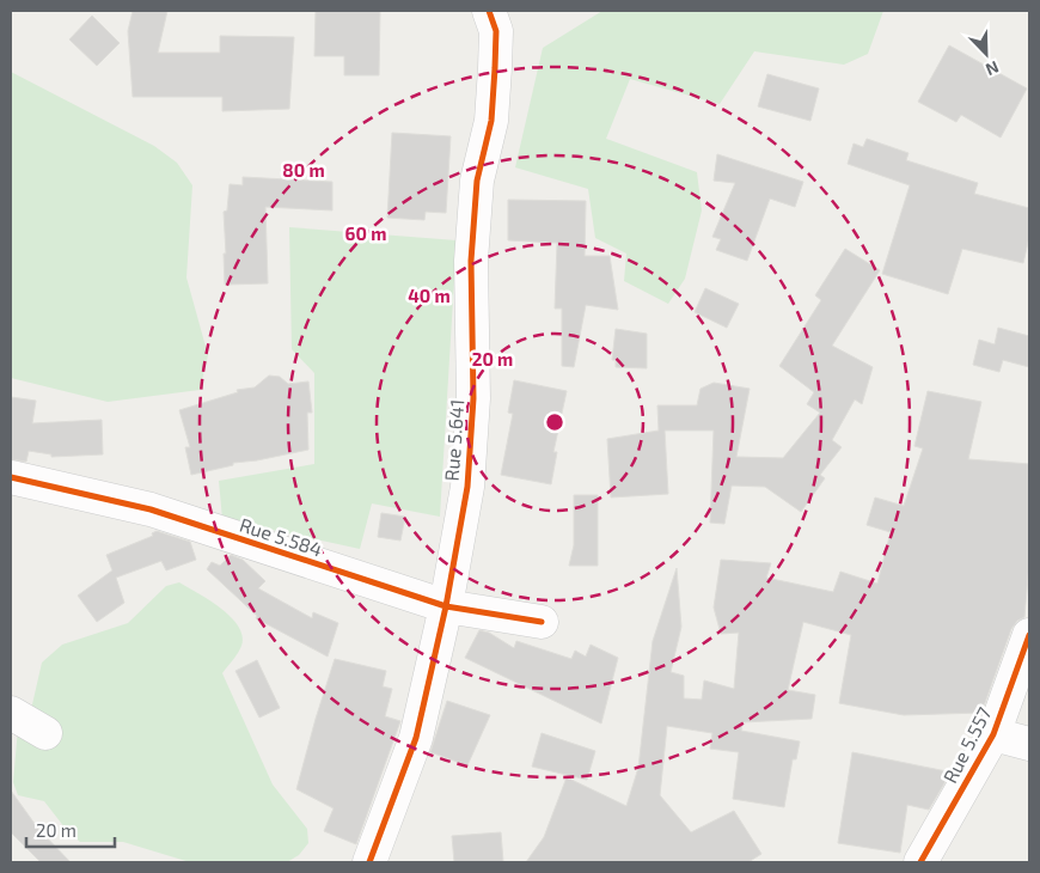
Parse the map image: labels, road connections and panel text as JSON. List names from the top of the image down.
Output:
{
  "streets": {
    "street": ["Rue 5.641", "Rue 5.584", "Rue 5.557"]
  },
  "crossings": [
    ["Rue 5.641", "Rue 5.584"]
  ],
  "scale_bar": "20 m",
  "north": "bottom right",
  "rings": [
    "80 m",
    "60 m",
    "40 m",
    "20 m"
  ]
}
